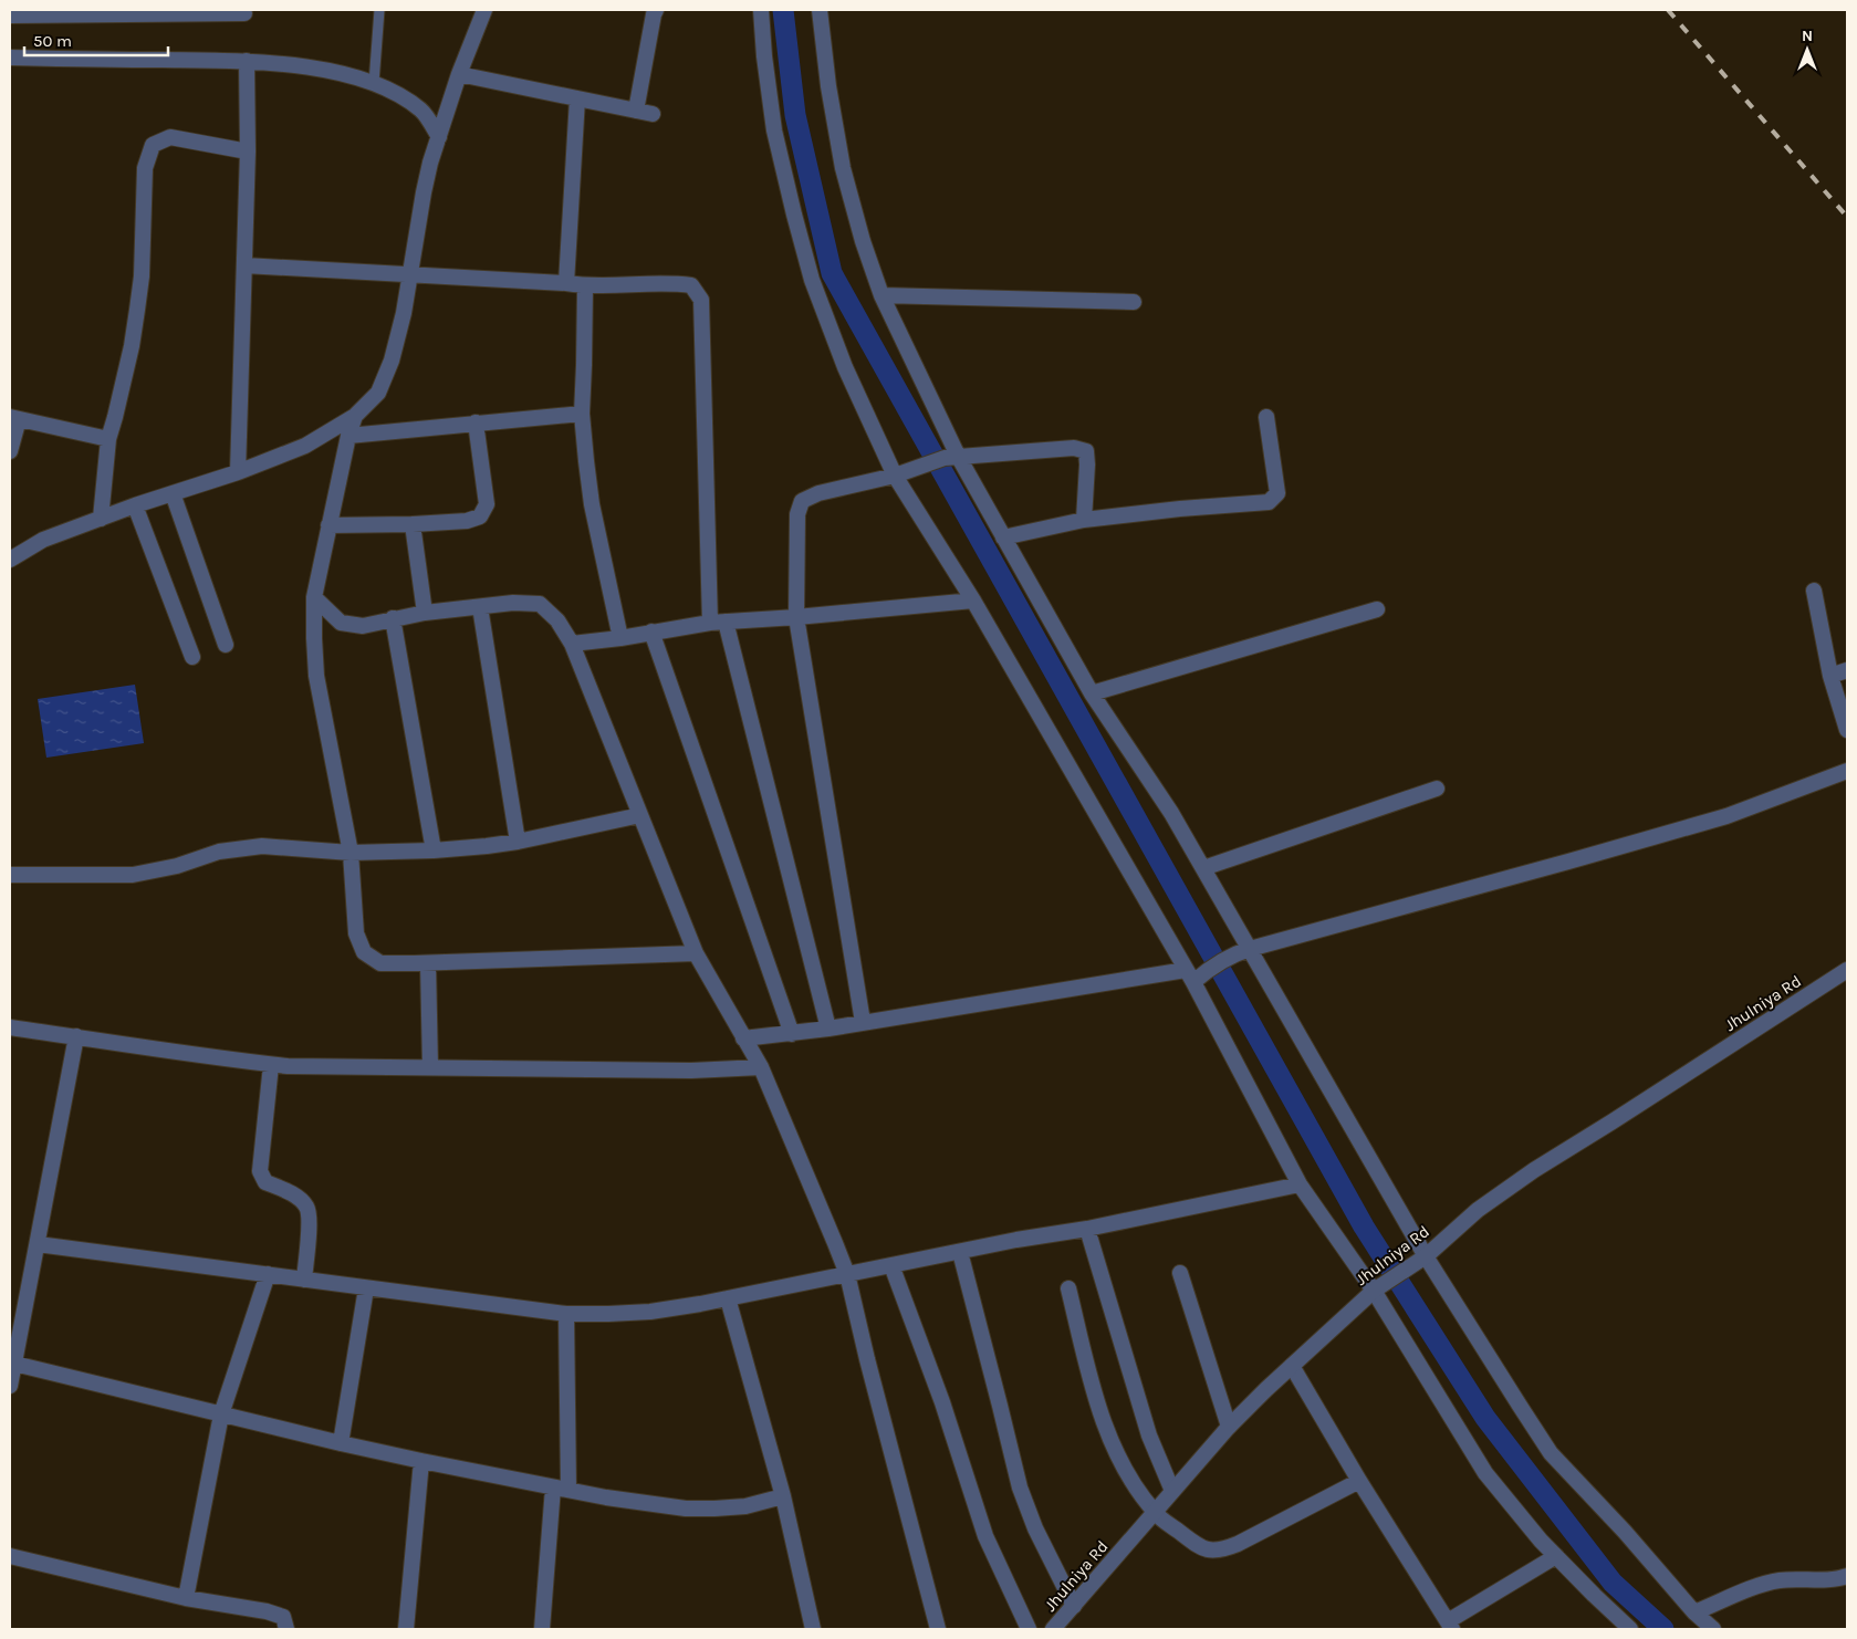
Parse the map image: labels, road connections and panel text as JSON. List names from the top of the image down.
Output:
{
  "streets": {
    "street": ["Jhulniya Rd"]
  },
  "scale_bar": "50 m",
  "north": "top"
}
